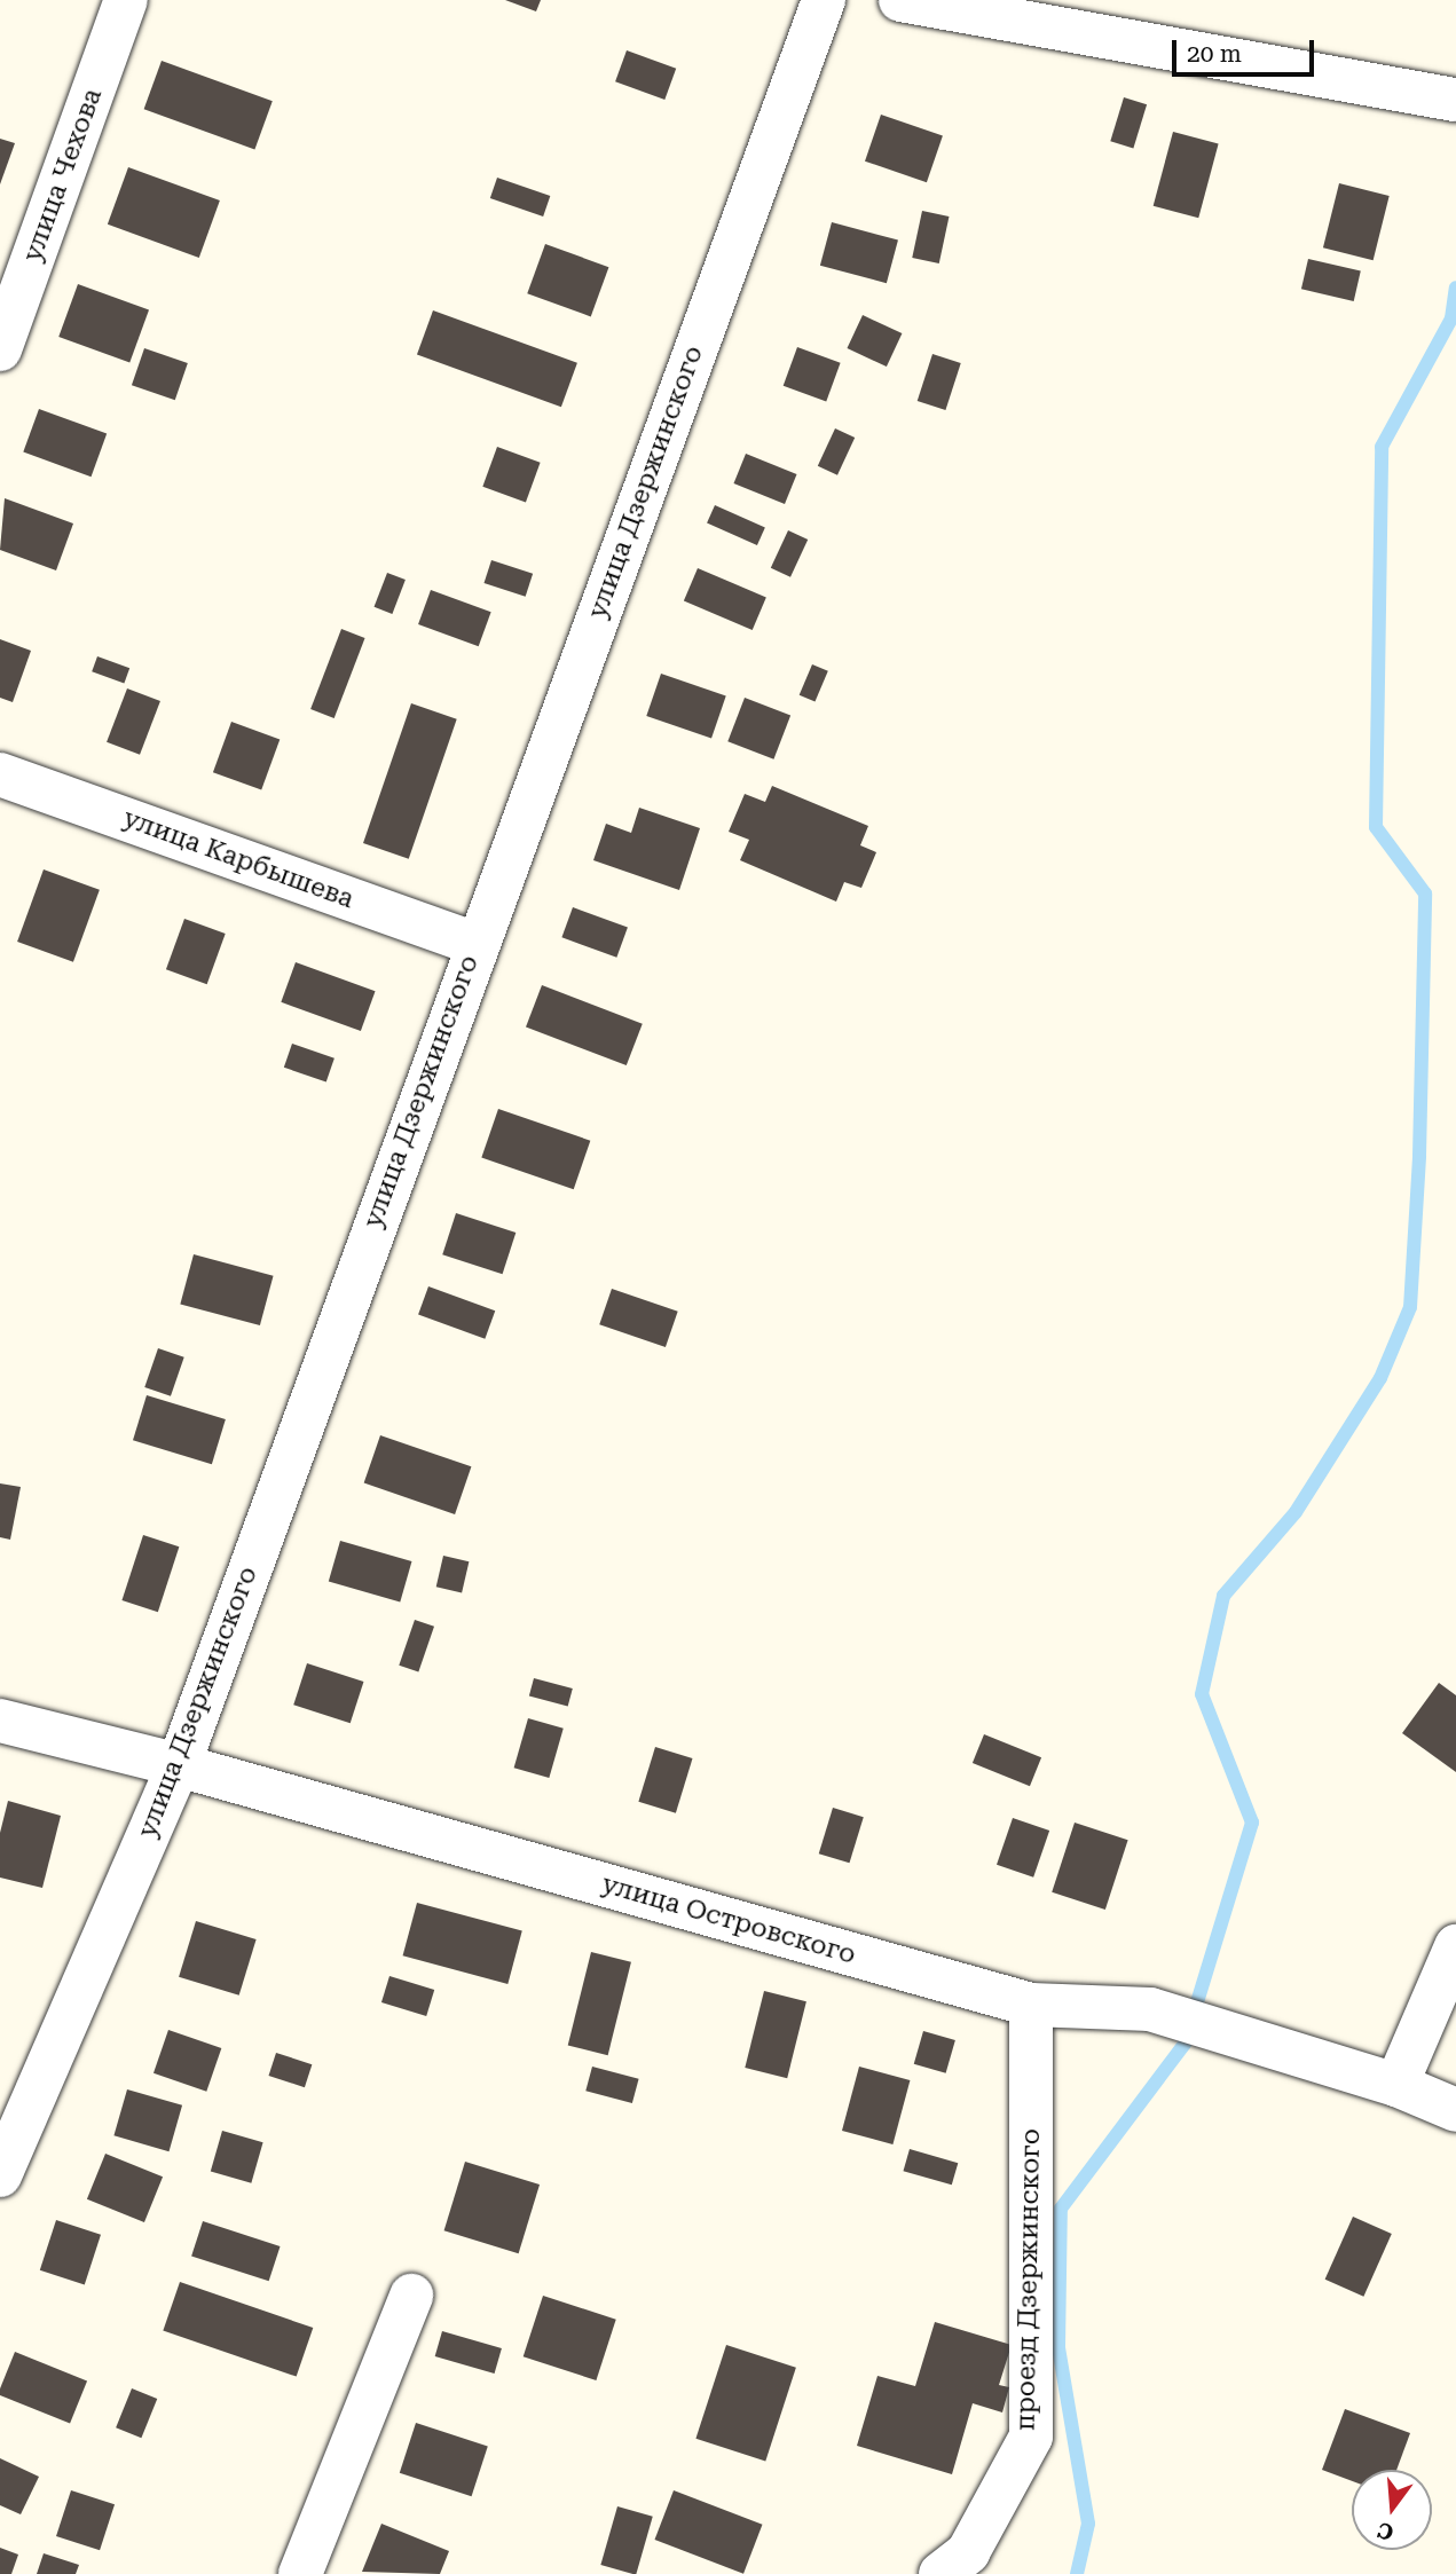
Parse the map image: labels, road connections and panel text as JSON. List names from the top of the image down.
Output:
{
  "streets": {
    "street": [
      "улица Чехова",
      "улица Дзержинского",
      "улица Карбышева",
      "улица Островского",
      "проезд Дзержинского"
    ]
  },
  "crossings": [
    ["улица Дзержинского", "улица Карбышева"],
    ["улица Дзержинского", "улица Островского"],
    ["улица Островского", "проезд Дзержинского"]
  ],
  "scale_bar": "20 m",
  "north": "bottom"
}
